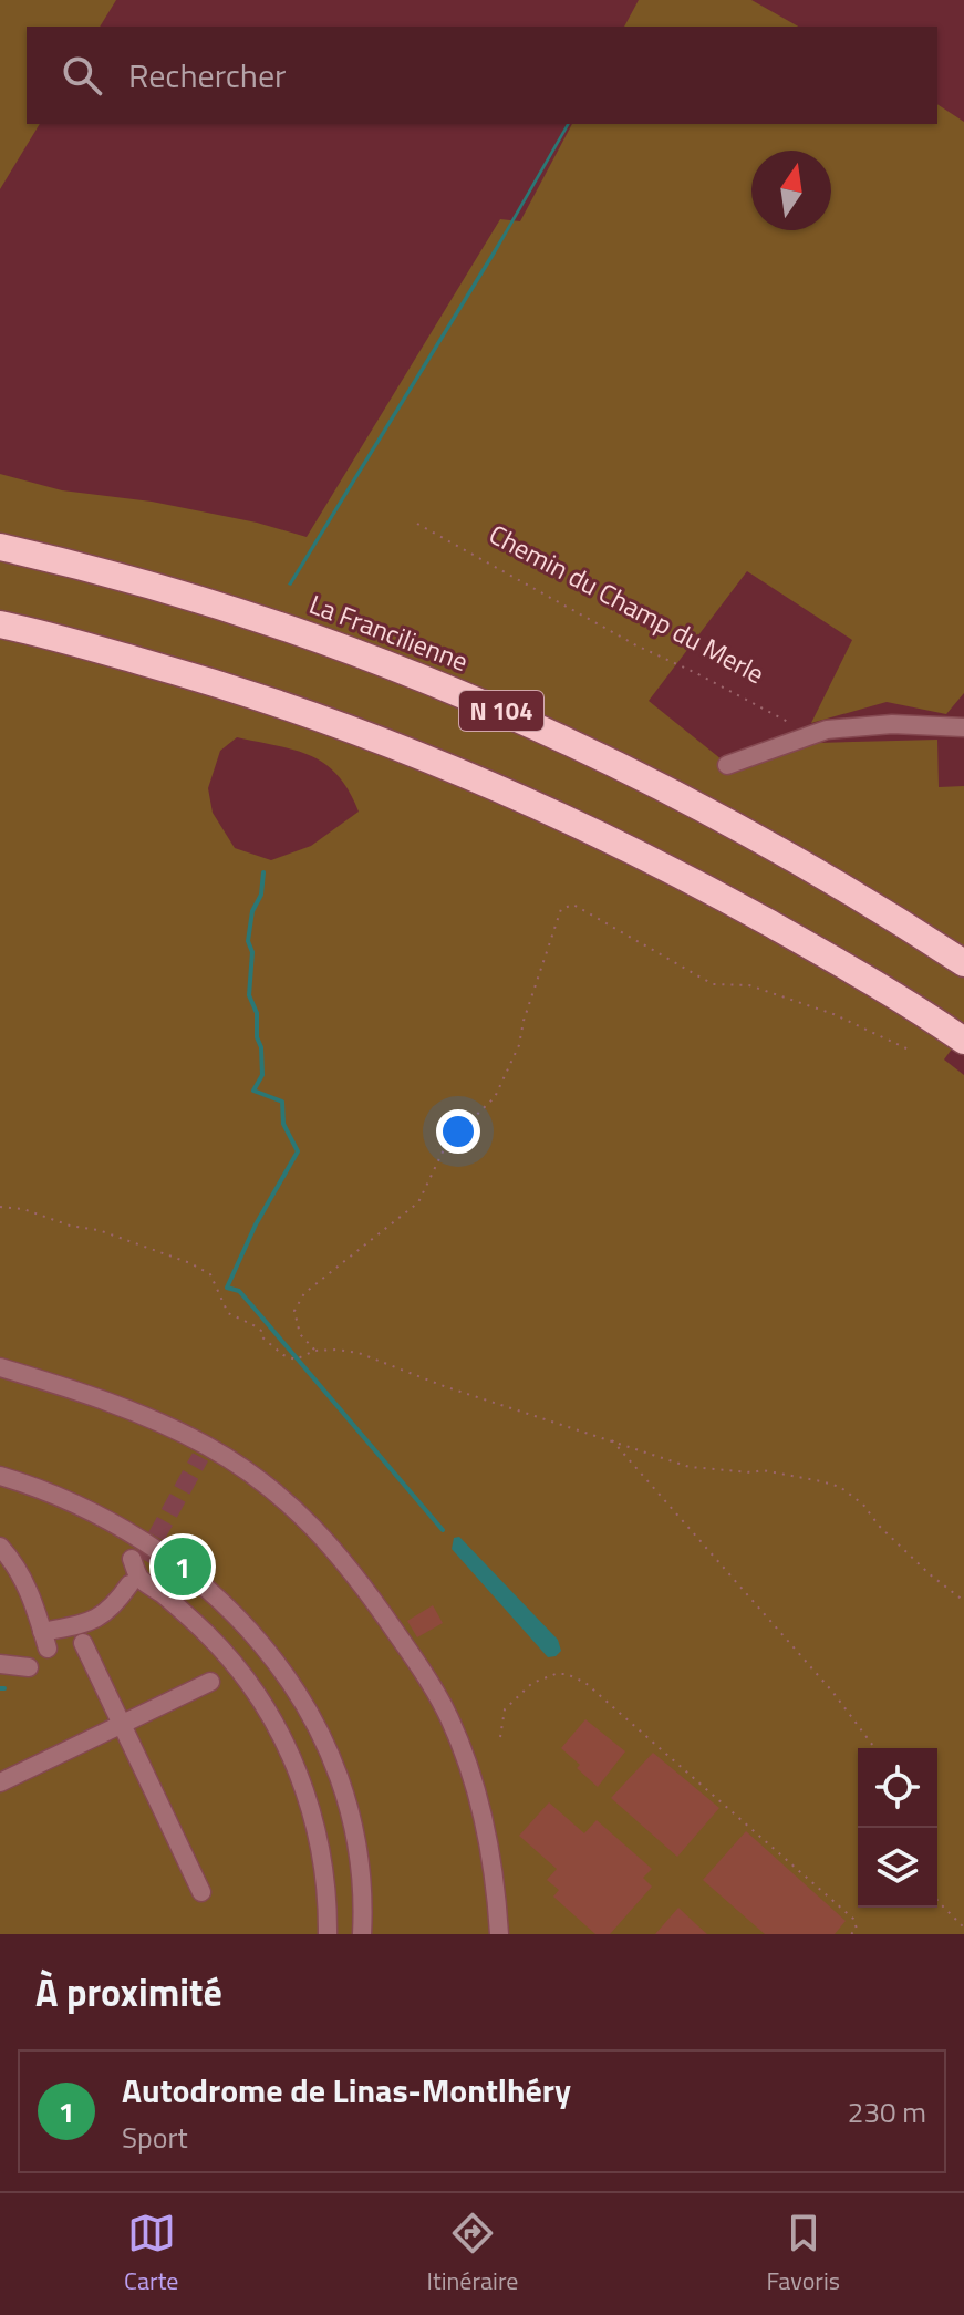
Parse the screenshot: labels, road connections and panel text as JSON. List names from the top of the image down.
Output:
{
  "streets": {
    "highway": ["La Francilienne", "N 104"],
    "path": ["Chemin du Champ du Merle"]
  },
  "north": "top",
  "page": {
    "search": "Rechercher",
    "pins": "1",
    "heading": "À proximité",
    "list": [
      {
        "mark": "1",
        "name": "Autodrome de Linas-Montlhéry",
        "note": "Sport",
        "value": "230 m"
      }
    ],
    "nav": ["Carte", "Itinéraire", "Favoris"]
  }
}
